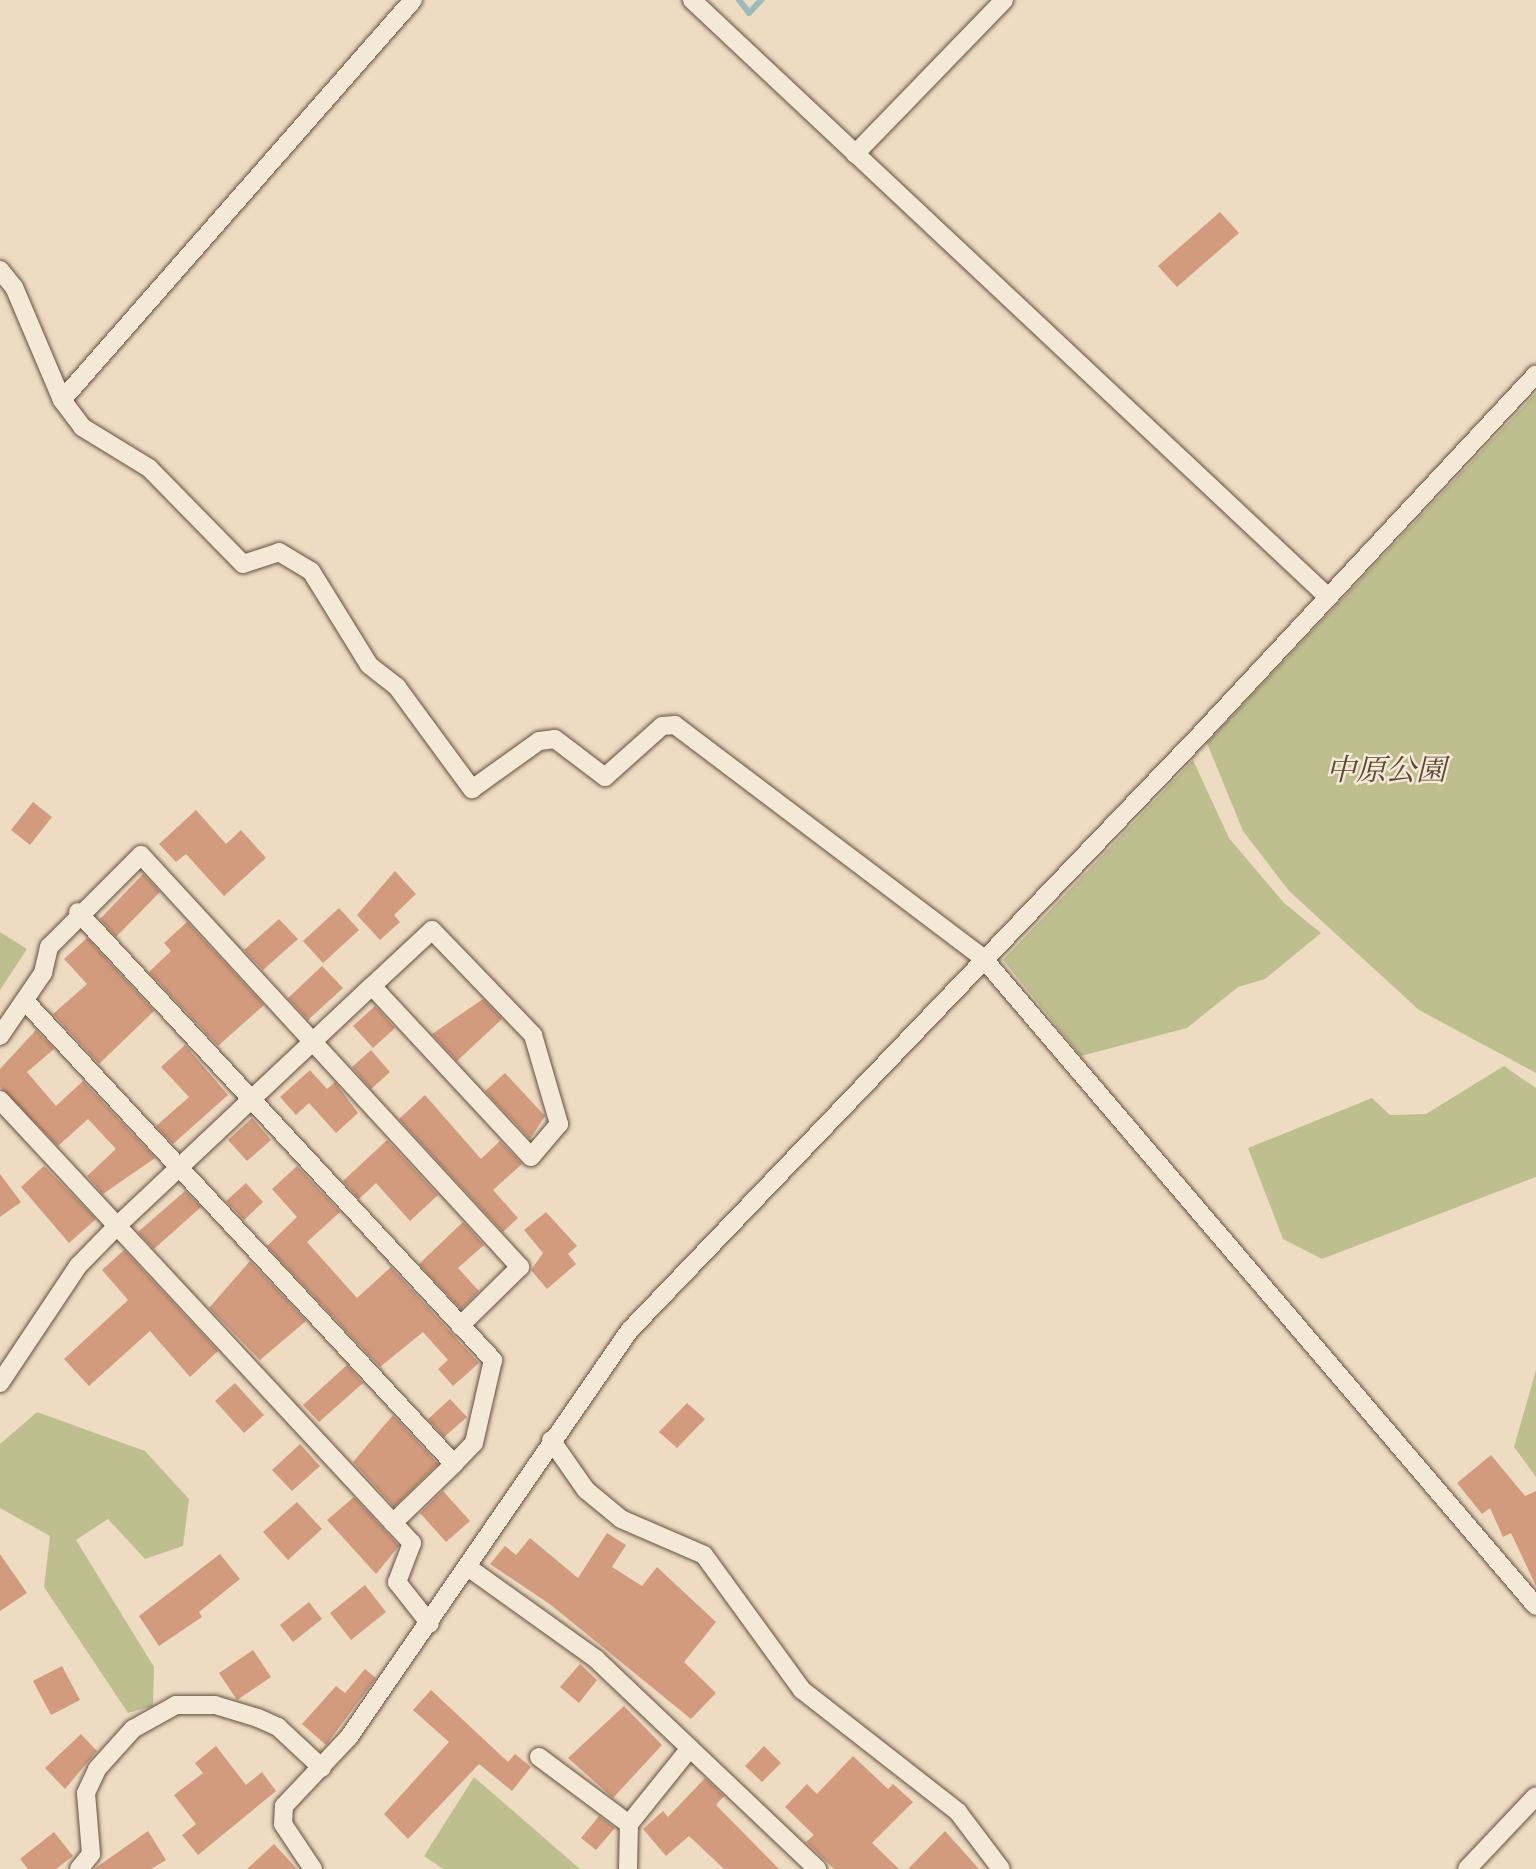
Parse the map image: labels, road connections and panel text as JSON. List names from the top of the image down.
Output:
{
  "parks": ["中原公園"]
}
